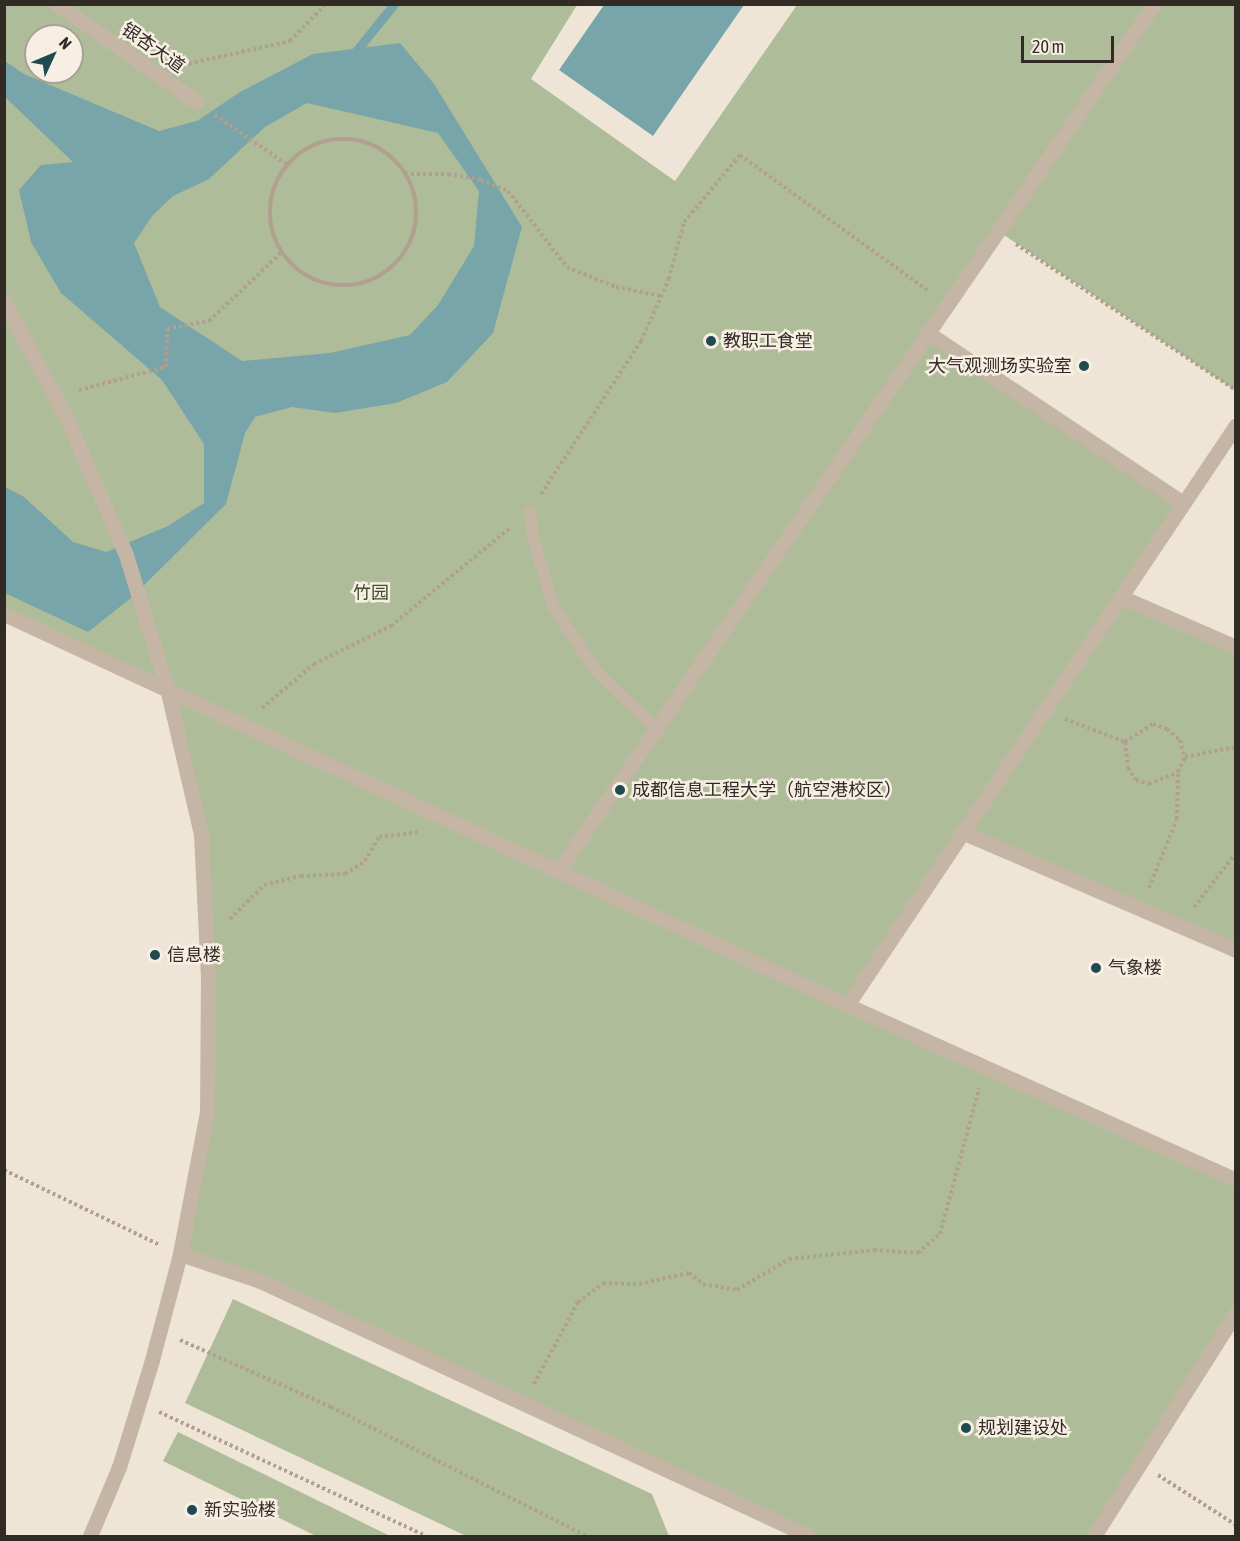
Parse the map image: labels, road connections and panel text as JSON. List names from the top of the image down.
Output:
{
  "streets": {
    "street": ["银杏大道"]
  },
  "parks": ["竹园"],
  "places": [
    "教职工食堂",
    "大气观测场实验室",
    "成都信息工程大学（航空港校区）",
    "信息楼",
    "气象楼",
    "规划建设处",
    "新实验楼"
  ],
  "scale_bar": "20 m",
  "north": "top right"
}
